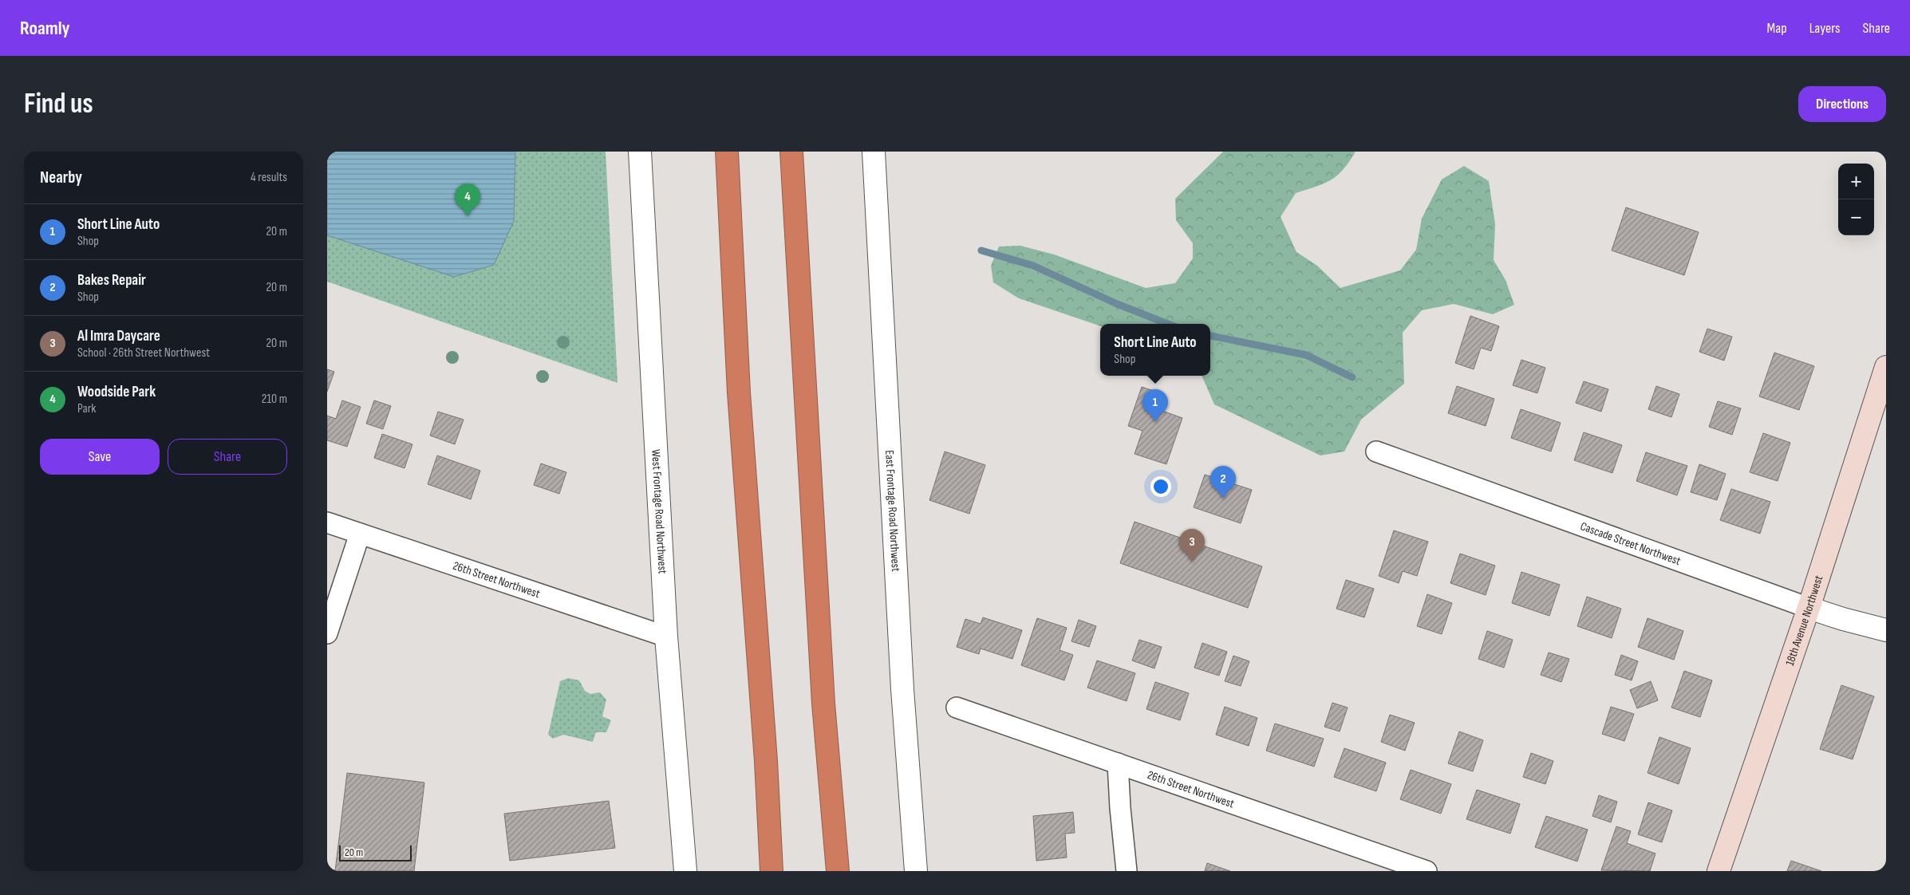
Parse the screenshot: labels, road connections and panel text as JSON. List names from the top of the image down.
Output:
{
  "streets": {
    "main road": ["18th Avenue Northwest"],
    "street": [
      "West Frontage Road Northwest",
      "East Frontage Road Northwest",
      "Cascade Street Northwest",
      "26th Street Northwest"
    ]
  },
  "crossings": [
    ["West Frontage Road Northwest", "26th Street Northwest"],
    ["Cascade Street Northwest", "18th Avenue Northwest"]
  ],
  "scale_bar": "20 m",
  "page": {
    "header": "Roamly",
    "nav": ["Map", "Layers", "Share"],
    "buttons": [
      "Directions",
      ["Save", "Share"]
    ],
    "title": "Find us",
    "heading": ["Nearby", "4 results"],
    "map_buttons": ["+", "−"],
    "pins": [
      "4",
      "1",
      "2",
      "3"
    ],
    "list": [
      {
        "mark": "1",
        "name": "Short Line Auto",
        "note": "Shop",
        "value": "20 m"
      },
      {
        "mark": "2",
        "name": "Bakes Repair",
        "note": "Shop",
        "value": "20 m"
      },
      {
        "mark": "3",
        "name": "Al Imra Daycare",
        "note": "School · 26th Street Northwest",
        "value": "20 m"
      },
      {
        "mark": "4",
        "name": "Woodside Park",
        "note": "Park",
        "value": "210 m"
      }
    ],
    "popup": ["Short Line Auto", "Shop"],
    "scale": "20 m"
  }
}
